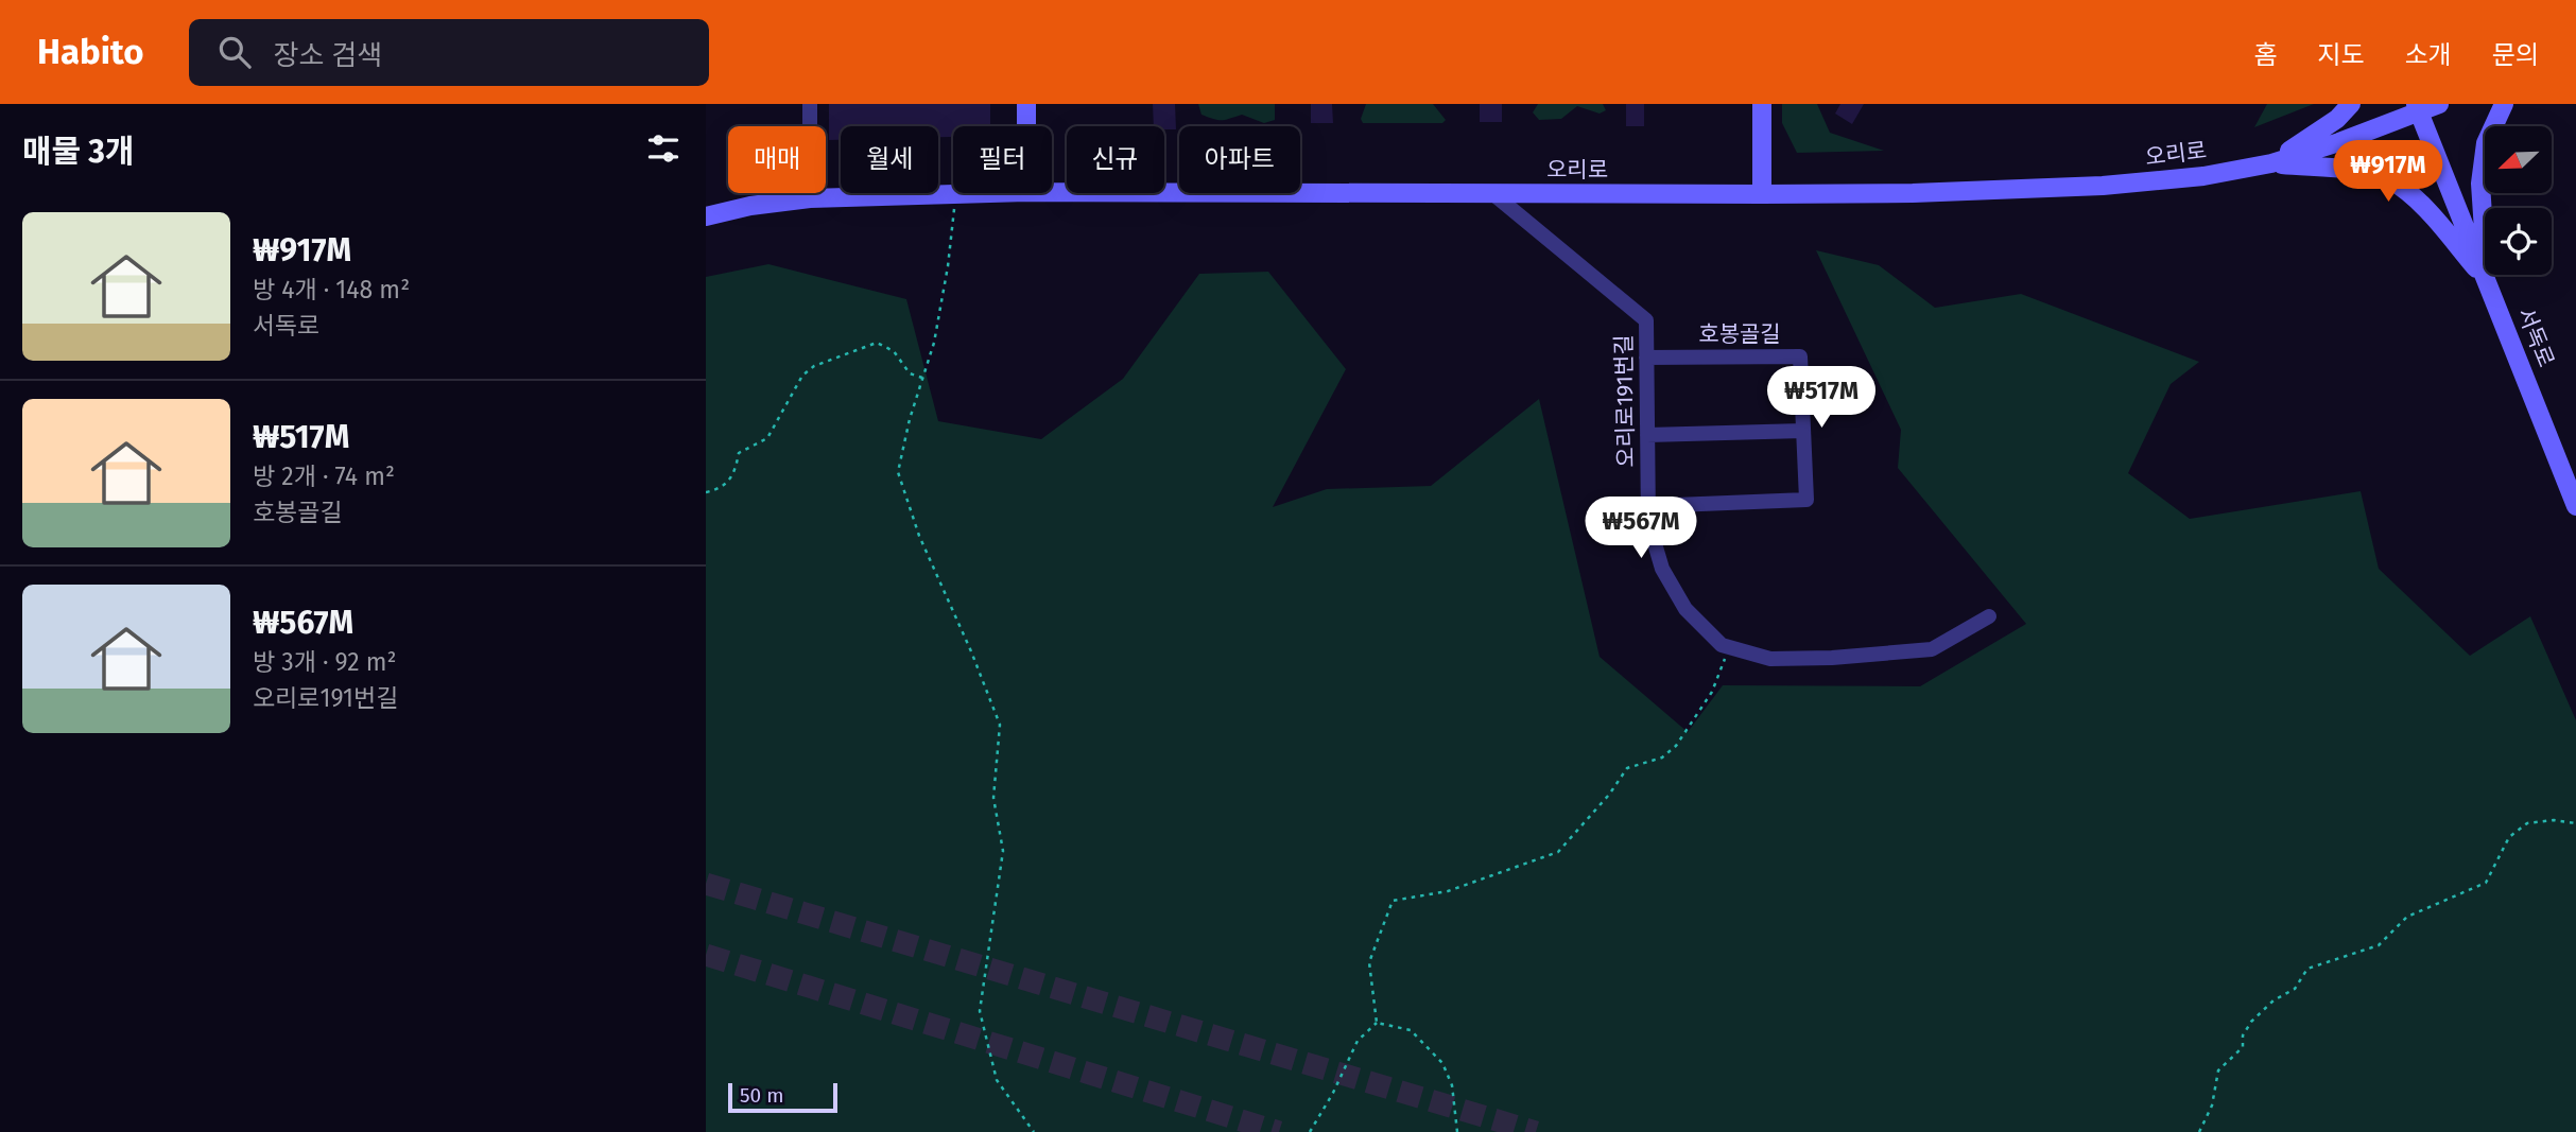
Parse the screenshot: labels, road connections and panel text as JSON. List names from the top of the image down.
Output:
{
  "streets": {
    "main road": ["오리로", "서독로"],
    "street": ["호봉골길", "오리로191번길"]
  },
  "crossings": [
    ["오리로", "서독로"],
    ["오리로", "오리로191번길"],
    ["호봉골길", "오리로191번길"]
  ],
  "scale_bar": "50 m",
  "north": "bottom left",
  "page": {
    "header": "Habito",
    "search": "장소 검색",
    "nav": [
      "홈",
      "지도",
      "소개",
      "문의"
    ],
    "heading": "매물 3개",
    "chip": [
      "매매",
      "월세",
      "필터",
      "신규",
      "아파트"
    ],
    "price": ["₩917M", "₩517M", "₩567M"],
    "list": [
      {
        "name": "₩917M",
        "note": "방 4개 · 148 m² · 서독로"
      },
      {
        "name": "₩517M",
        "note": "방 2개 · 74 m² · 호봉골길"
      },
      {
        "name": "₩567M",
        "note": "방 3개 · 92 m² · 오리로191번길"
      }
    ],
    "scale": "50 m"
  }
}
